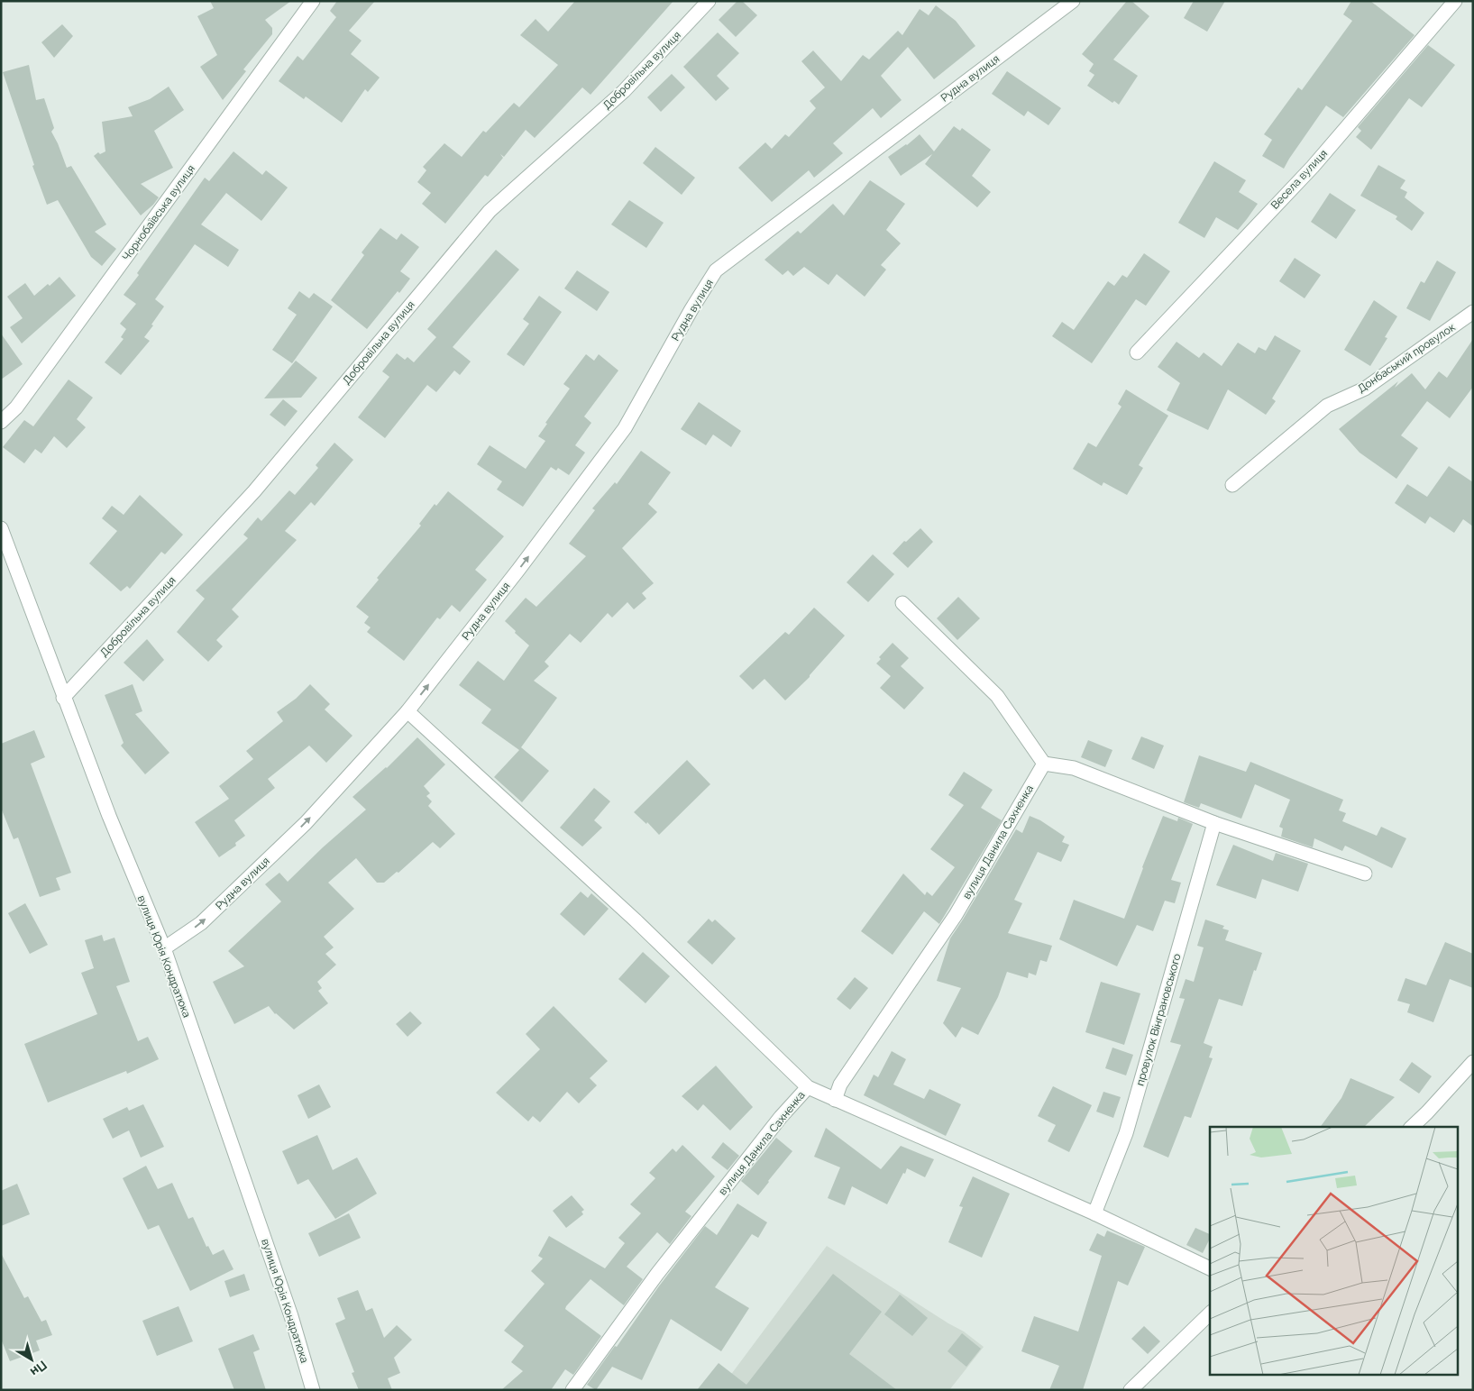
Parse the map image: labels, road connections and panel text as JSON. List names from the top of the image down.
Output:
{
  "streets": {
    "street": [
      "Добровільна вулиця",
      "Рудна вулиця",
      "Весела вулиця",
      "Чорнобаївська вулиця",
      "Донбаський провулок",
      "вулиця Данила Сахненка",
      "вулиця Юрія Кондратюка",
      "провулок Вінграновського"
    ]
  },
  "crossings": [
    ["Добровільна вулиця", "вулиця Юрія Кондратюка"],
    ["Рудна вулиця", "вулиця Данила Сахненка"],
    ["Рудна вулиця", "вулиця Юрія Кондратюка"]
  ],
  "one_way": ["Рудна вулиця"],
  "north": "bottom right"
}
